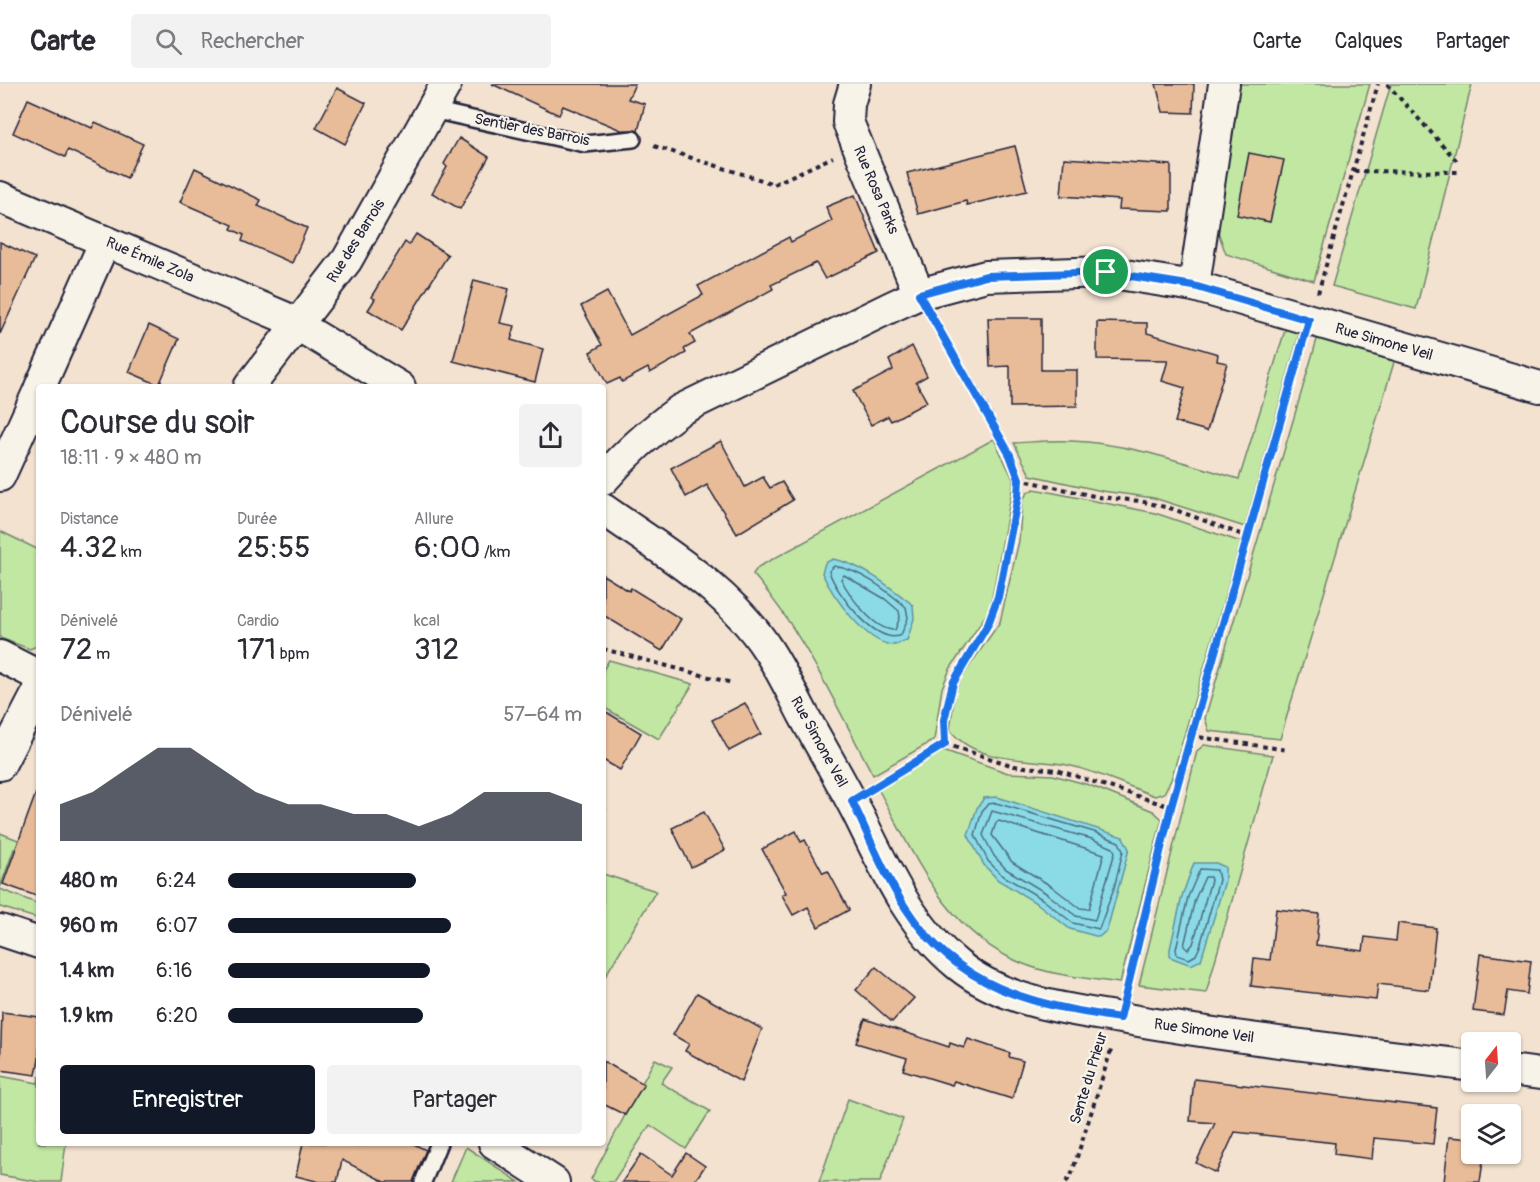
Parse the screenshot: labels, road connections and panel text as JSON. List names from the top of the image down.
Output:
{
  "streets": {
    "street": [
      "Rue Rosa Parks",
      "Rue des Barrois",
      "Rue Émile Zola",
      "Rue Simone Veil"
    ],
    "lane": ["Sentier des Barrois"],
    "path": ["Sente du Prieur"]
  },
  "crossings": [
    ["Sentier des Barrois", "Rue des Barrois"],
    ["Rue Rosa Parks", "Rue Simone Veil"],
    ["Rue des Barrois", "Rue Émile Zola"],
    ["Rue Simone Veil", "Sente du Prieur"]
  ],
  "north": "top",
  "page": {
    "header": "Carte",
    "search": "Rechercher",
    "nav": ["Carte", "Calques", "Partager"],
    "heading": ["Course du soir", "18:11 · 9 × 480 m"],
    "stats": [
      ["Distance", "4.32 km"],
      ["Durée", "25:55"],
      ["Allure", "6:00 /km"],
      ["Dénivelé", "72 m"],
      ["Cardio", "171 bpm"],
      ["kcal", "312"]
    ],
    "chart": ["Dénivelé", "57–64 m"],
    "list": [
      {
        "name": "480 m",
        "note": "6:24"
      },
      {
        "name": "960 m",
        "note": "6:07"
      },
      {
        "name": "1.4 km",
        "note": "6:16"
      },
      {
        "name": "1.9 km",
        "note": "6:20"
      }
    ],
    "buttons": ["Enregistrer", "Partager"]
  }
}
